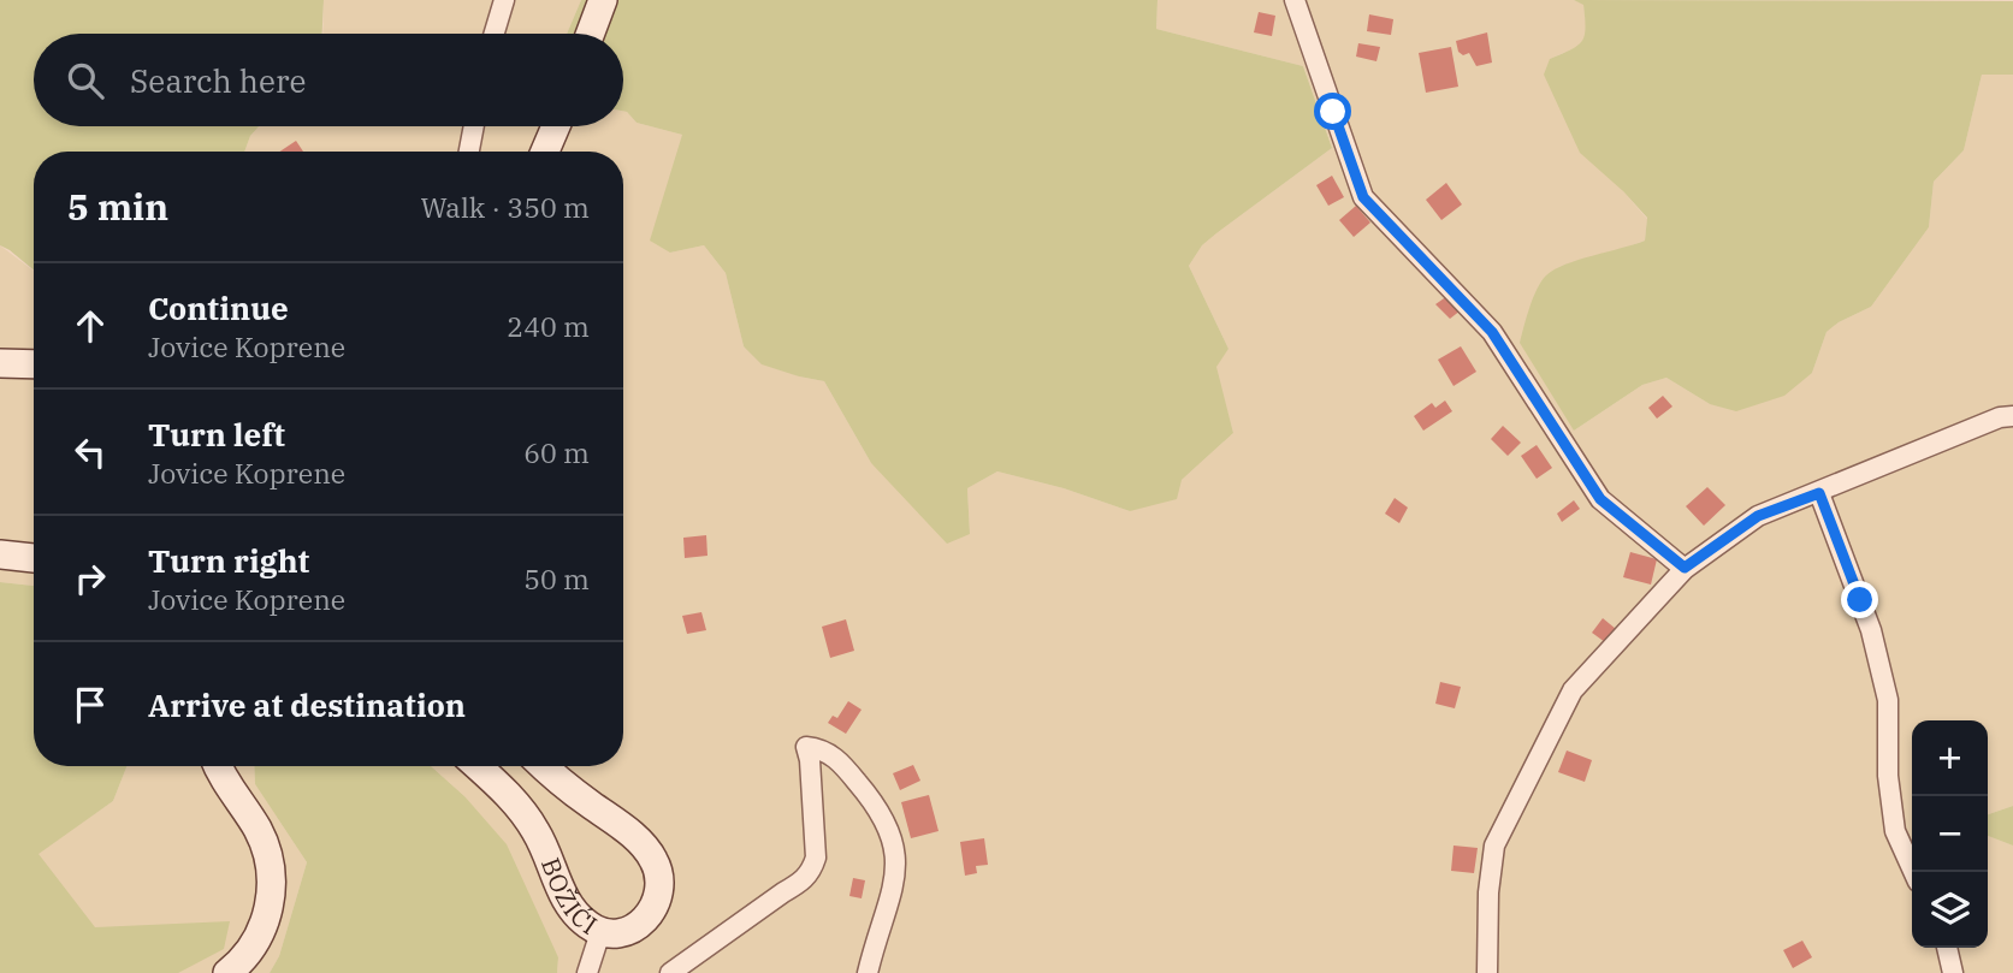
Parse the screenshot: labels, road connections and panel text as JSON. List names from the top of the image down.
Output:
{
  "streets": {
    "main road": ["BOŽIĆI"]
  },
  "page": {
    "search": "Search here",
    "heading": ["5 min", "Walk · 350 m"],
    "list": [
      ["Continue", "Jovice Koprene", "240 m"],
      ["Turn left", "Jovice Koprene", "60 m"],
      ["Turn right", "Jovice Koprene", "50 m"],
      "Arrive at destination"
    ],
    "map_buttons": ["+", "−"]
  }
}
